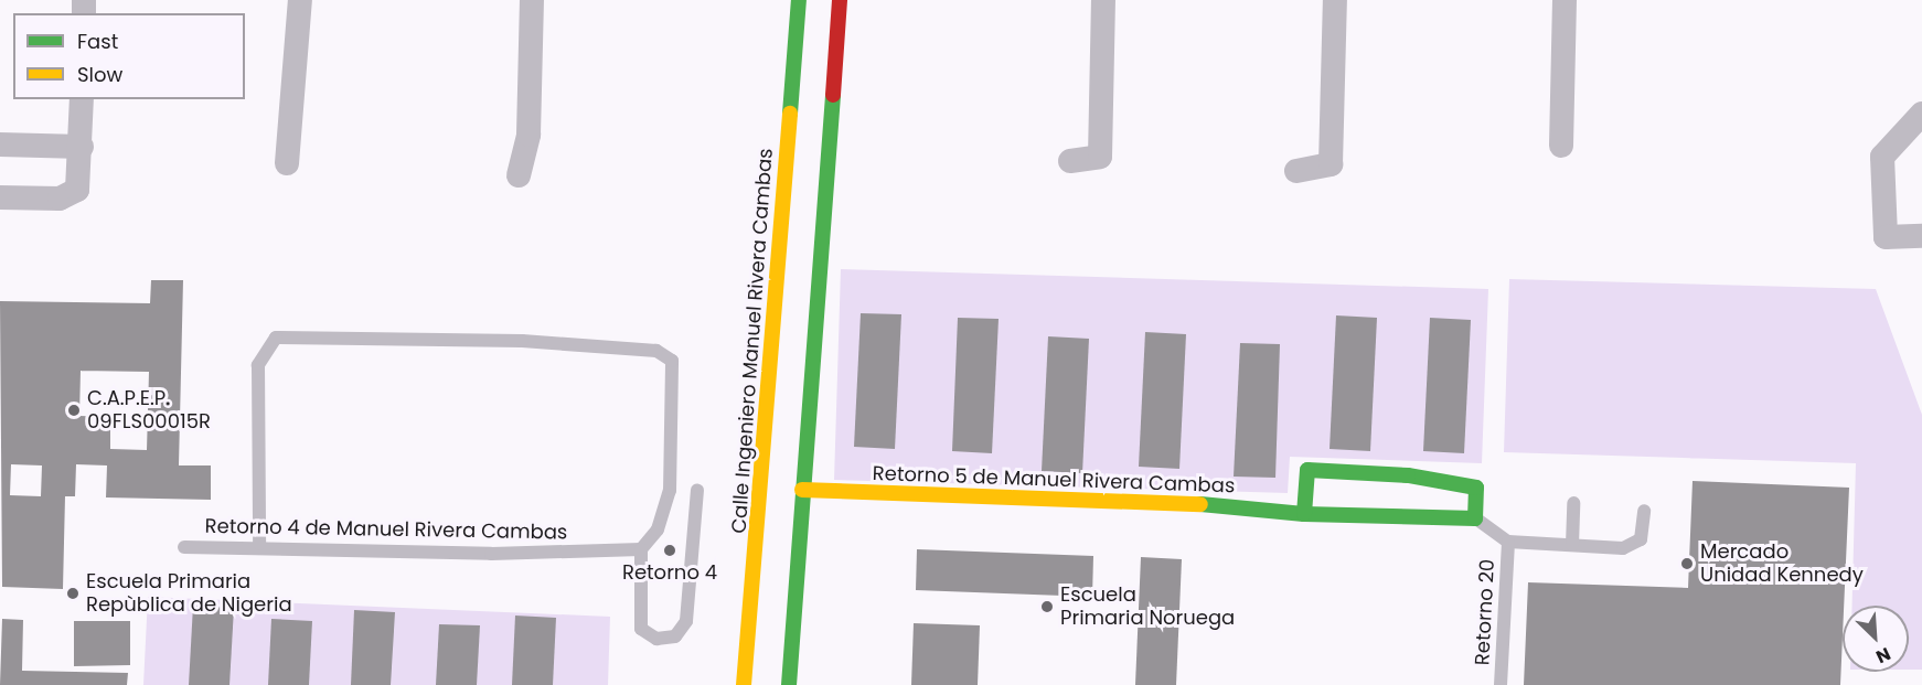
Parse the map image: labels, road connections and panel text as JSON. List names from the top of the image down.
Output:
{
  "streets": {
    "street": ["Calle Ingeniero Manuel Rivera Cambas", "Retorno 5 de Manuel Rivera Cambas"],
    "lane": ["Retorno 4 de Manuel Rivera Cambas", "Retorno 20"]
  },
  "places": [
    "C.A.P.E.P. 09FLS00015R",
    "Retorno 4",
    "Mercado Unidad Kennedy",
    "Escuela Primaria Repùblica de Nigeria",
    "Escuela Primaria Noruega"
  ],
  "legend": ["Fast", "Slow"],
  "north": "bottom right"
}
